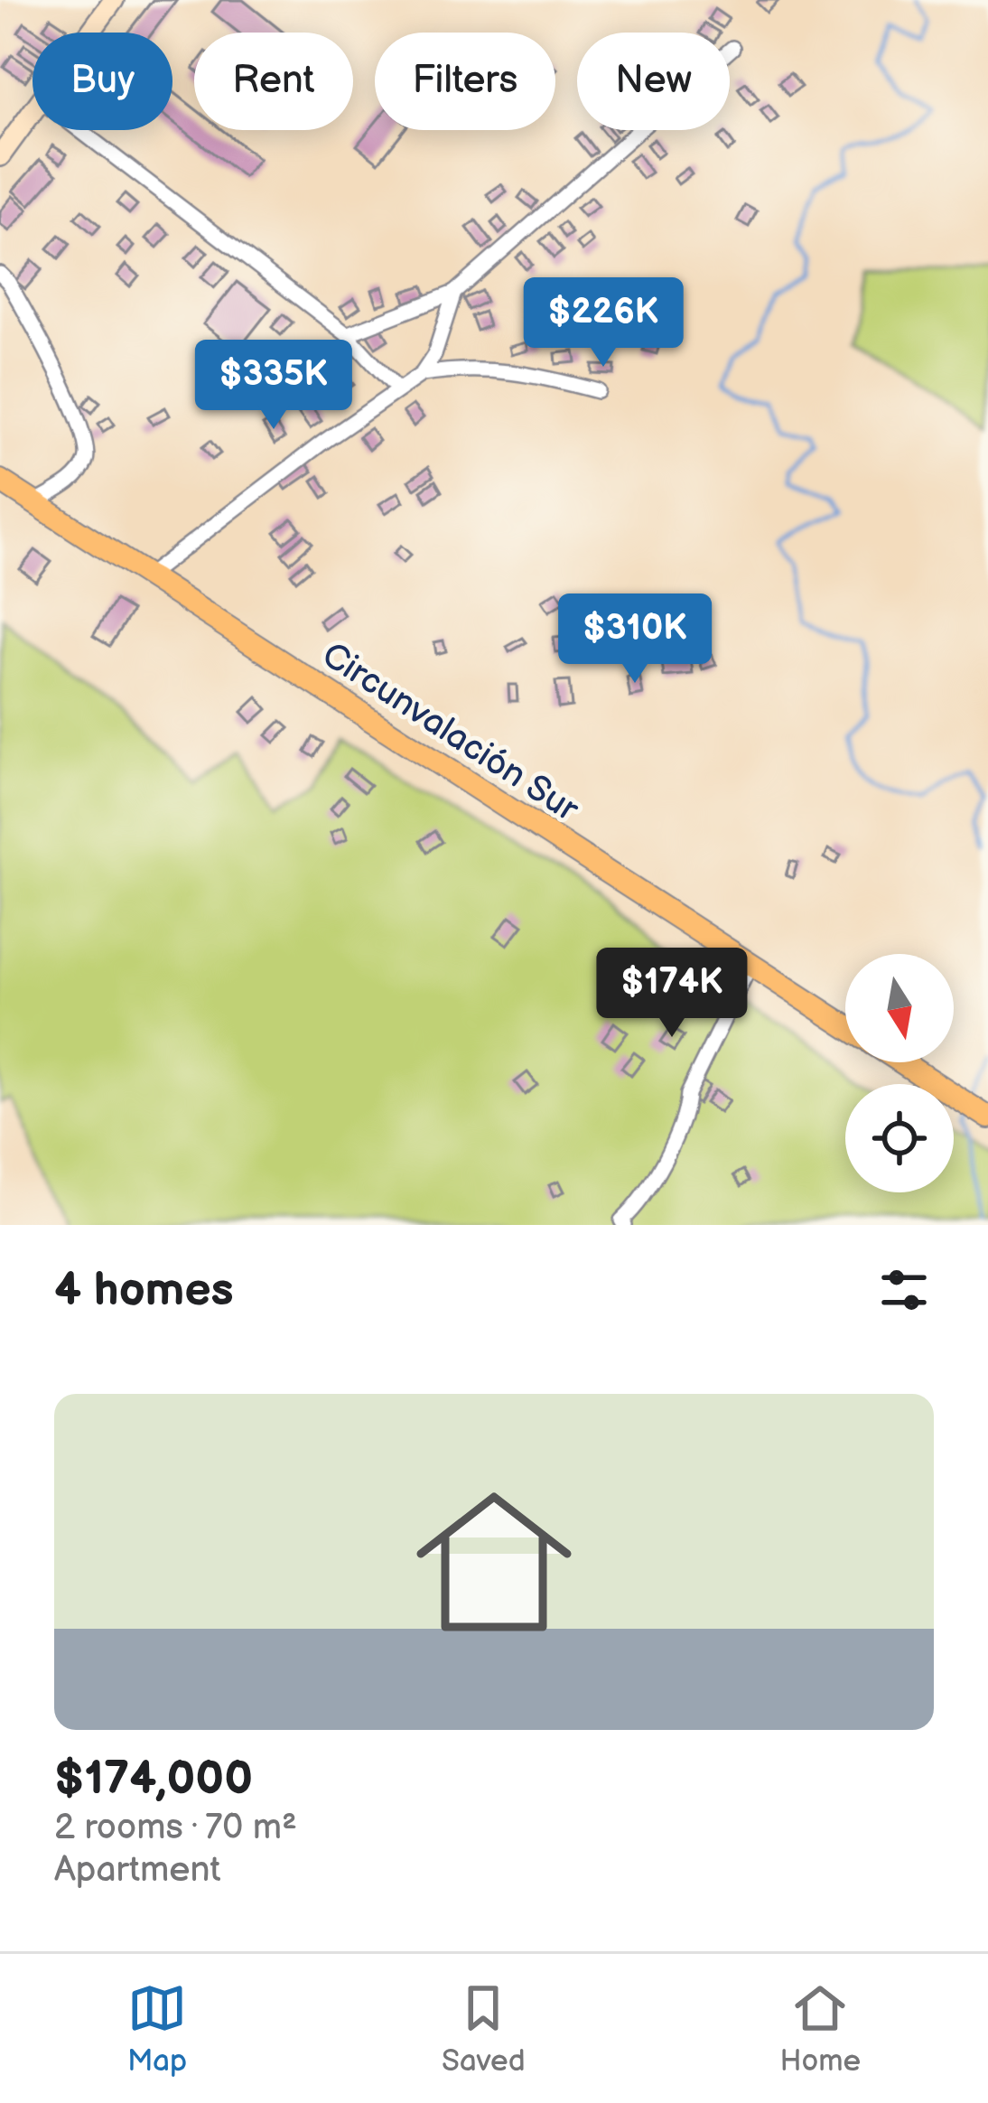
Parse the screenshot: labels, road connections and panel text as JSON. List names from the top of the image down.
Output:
{
  "streets": {
    "main road": ["Circunvalación Sur"]
  },
  "north": "bottom",
  "page": {
    "chip": [
      "Buy",
      "Rent",
      "Filters",
      "New"
    ],
    "price": [
      "$226K",
      "$335K",
      "$310K",
      "$174K"
    ],
    "heading": "4 homes",
    "list": [
      {
        "name": "$174,000",
        "note": "2 rooms · 70 m² · Apartment"
      }
    ],
    "tabs": ["Map", "Saved", "Home"]
  }
}
